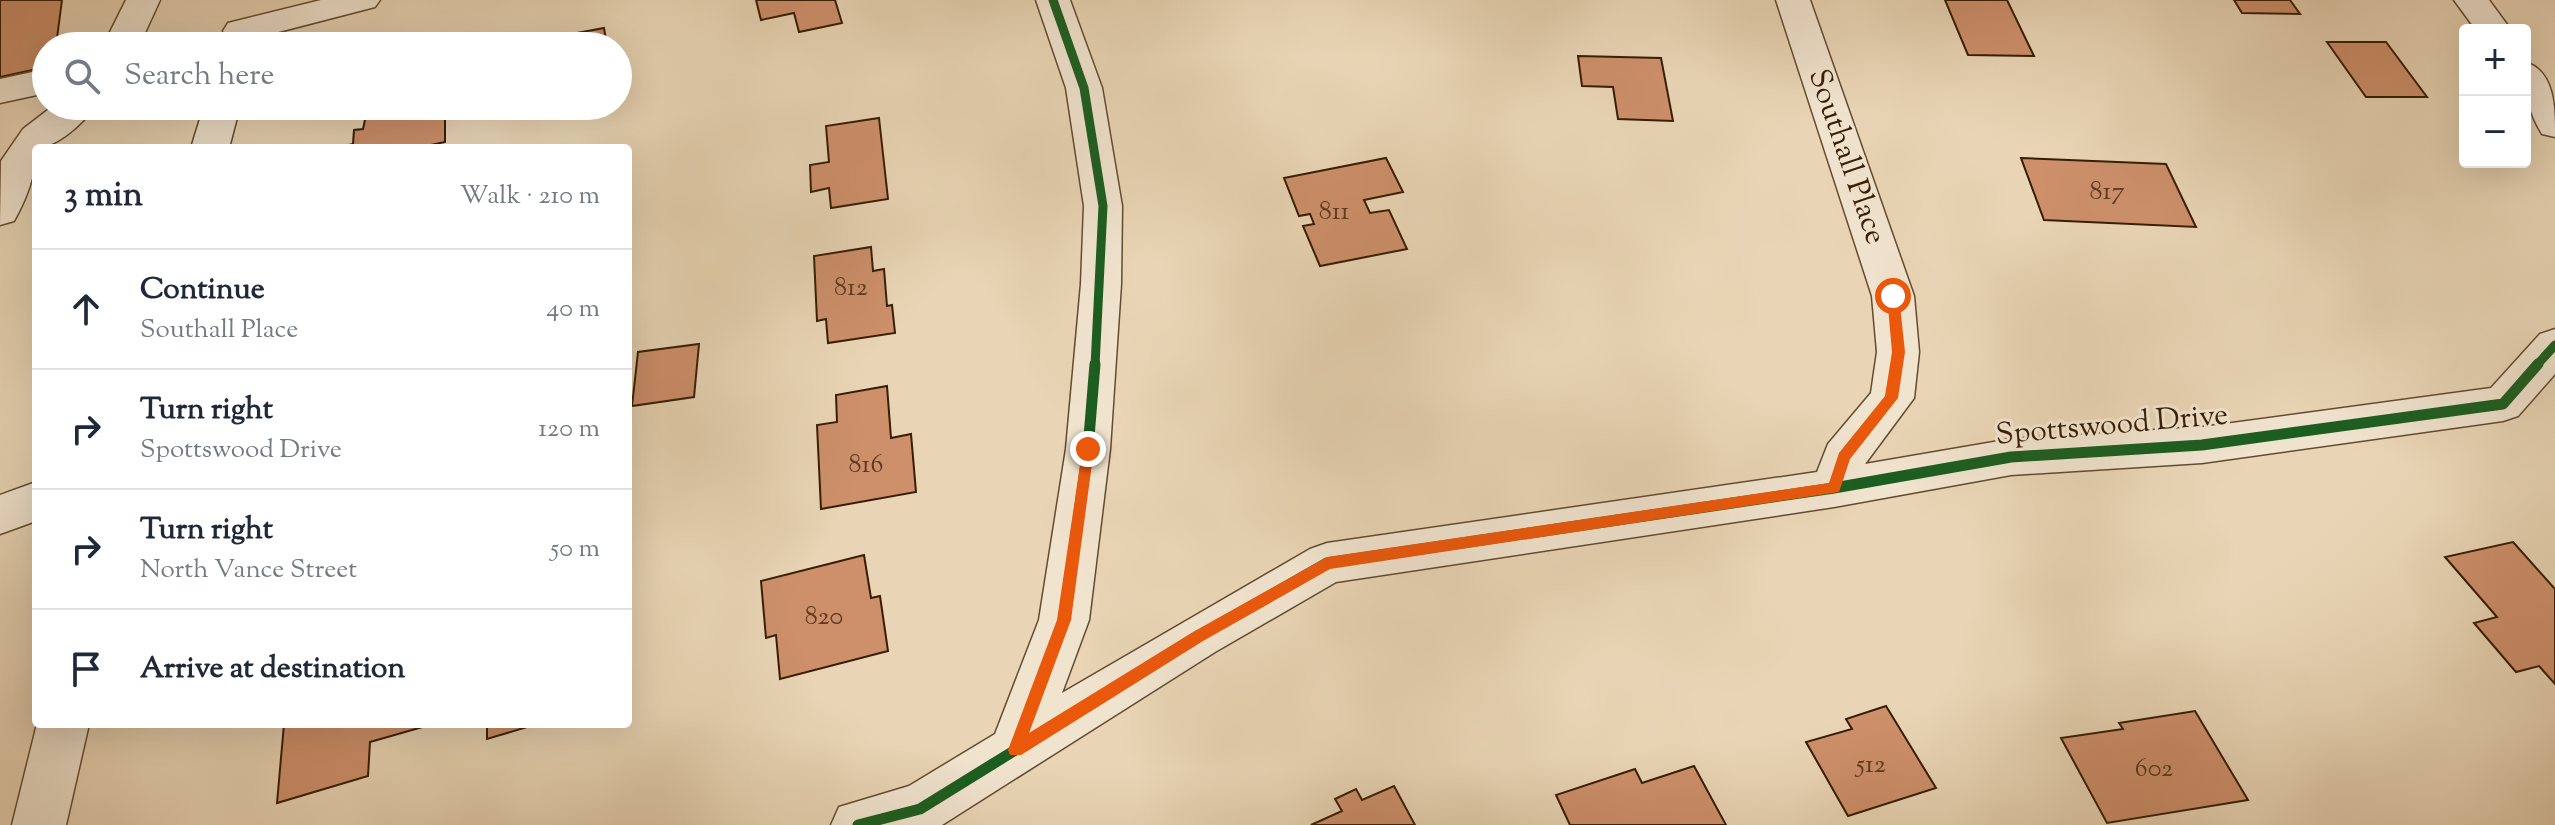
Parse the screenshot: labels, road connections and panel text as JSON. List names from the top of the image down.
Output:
{
  "streets": {
    "street": ["Southall Place", "Spottswood Drive"]
  },
  "crossings": [
    ["Southall Place", "Spottswood Drive"]
  ],
  "house_numbers": [
    "817",
    "811",
    "812",
    "816",
    "820",
    "512",
    "602"
  ],
  "page": {
    "map_buttons": ["+", "−"],
    "search": "Search here",
    "heading": ["3 min", "Walk · 210 m"],
    "list": [
      ["Continue", "Southall Place", "40 m"],
      ["Turn right", "Spottswood Drive", "120 m"],
      ["Turn right", "North Vance Street", "50 m"],
      "Arrive at destination"
    ]
  }
}
